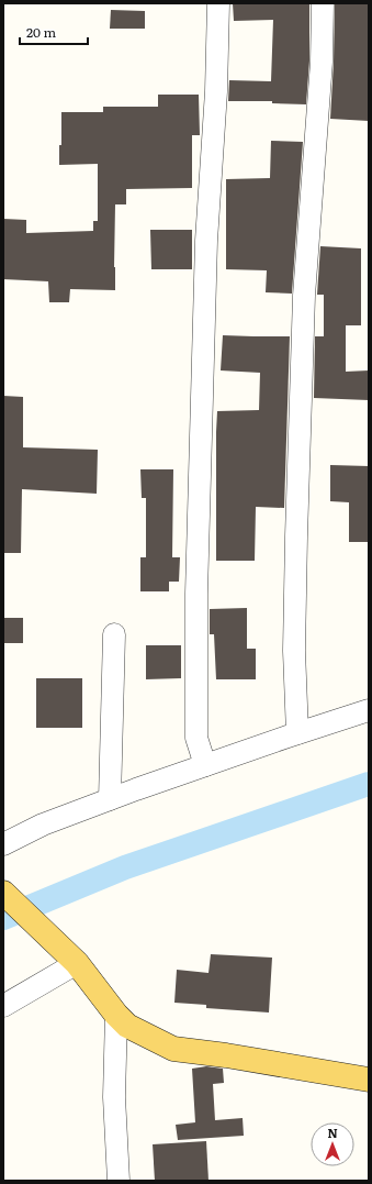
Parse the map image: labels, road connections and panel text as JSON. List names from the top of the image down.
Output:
{
  "scale_bar": "20 m",
  "north": "top"
}
